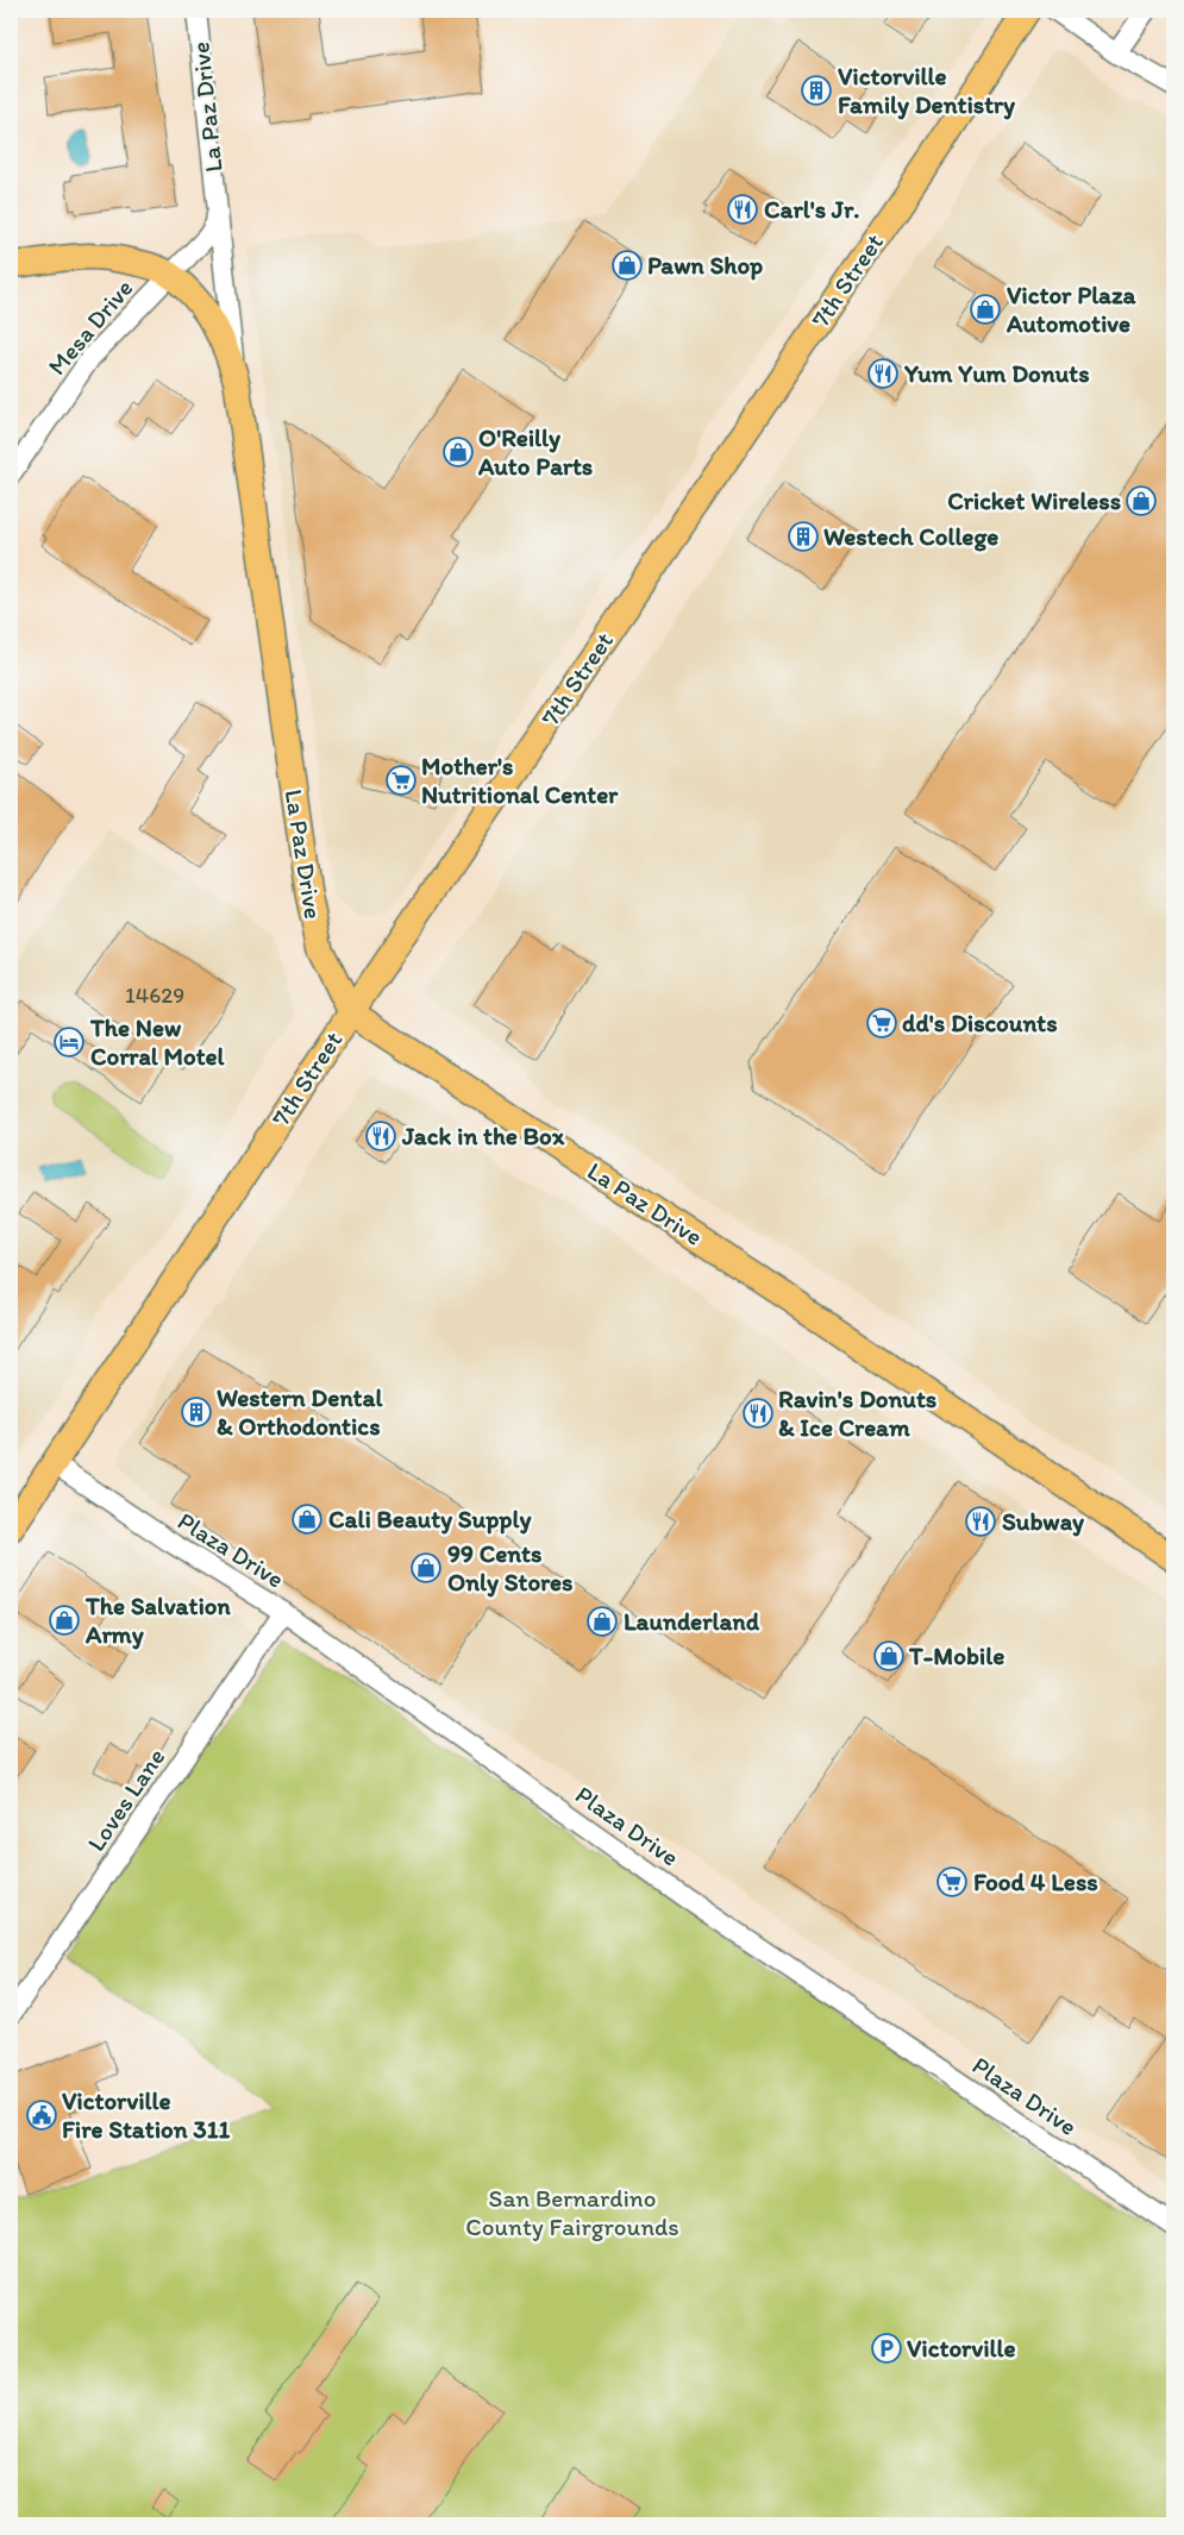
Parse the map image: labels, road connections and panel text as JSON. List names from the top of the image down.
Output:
{
  "streets": {
    "main road": ["La Paz Drive", "7th Street"],
    "street": ["Mesa Drive", "Plaza Drive", "Loves Lane"]
  },
  "crossings": [
    ["La Paz Drive", "7th Street"],
    ["La Paz Drive", "Mesa Drive"],
    ["7th Street", "Plaza Drive"],
    ["Plaza Drive", "Loves Lane"]
  ],
  "parks": ["San Bernardino County Fairgrounds"],
  "places": {
    "building": ["Victorville Family Dentistry", "Westech College", "Western Dental & Orthodontics"],
    "restaurant": [
      "Carl's Jr.",
      "Yum Yum Donuts",
      "Jack in the Box",
      "Ravin's Donuts & Ice Cream",
      "Subway"
    ],
    "shop": [
      "Pawn Shop",
      "Victor Plaza Automotive",
      "O'Reilly Auto Parts",
      "Cricket Wireless",
      "Cali Beauty Supply",
      "99 Cents Only Stores",
      "The Salvation Army",
      "Launderland",
      "T-Mobile"
    ],
    "supermarket": ["Mother's Nutritional Center", "dd's Discounts", "Food 4 Less"],
    "hotel": ["The New Corral Motel"],
    "public building": ["Victorville Fire Station 311"],
    "parking": ["Victorville"]
  },
  "house_numbers": ["14629"]
}
